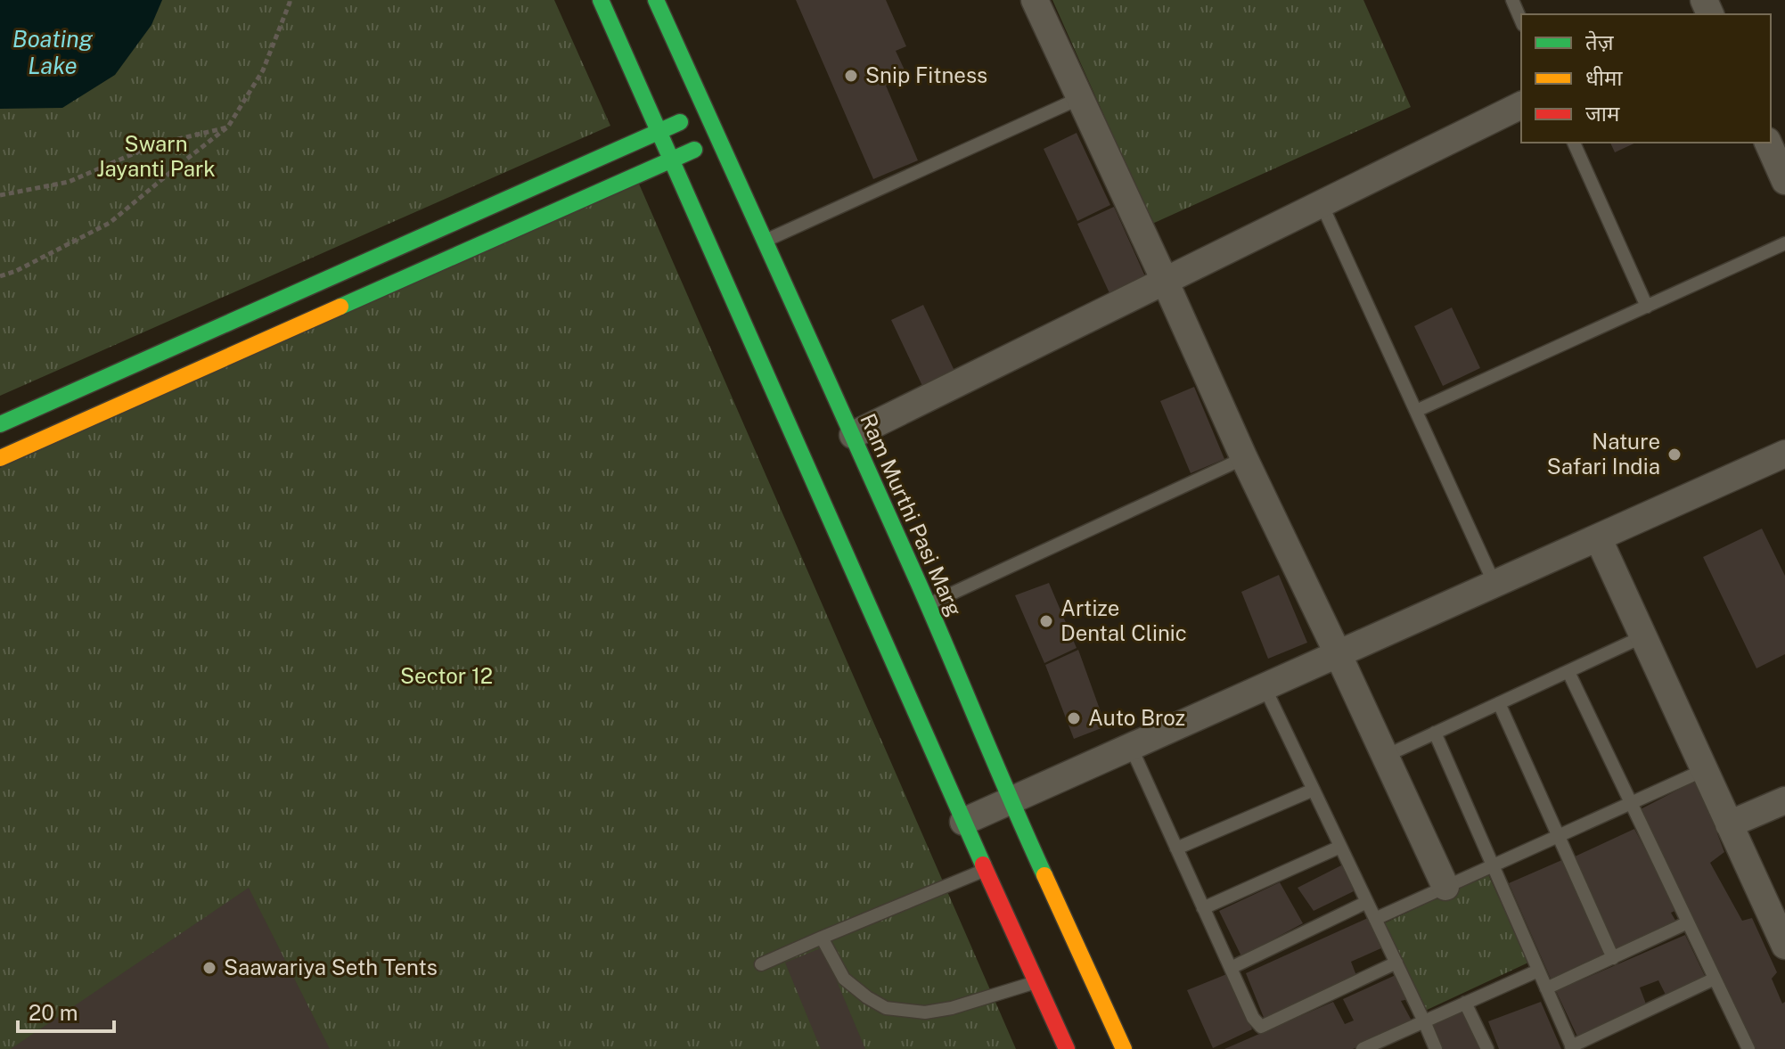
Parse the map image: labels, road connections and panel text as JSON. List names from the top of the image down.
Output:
{
  "streets": {
    "street": ["Ram Murthi Pasi Marg"]
  },
  "water": ["Boating Lake"],
  "parks": ["Swarn Jayanti Park", "Sector 12"],
  "places": [
    "Snip Fitness",
    "Nature Safari India",
    "Artize Dental Clinic",
    "Auto Broz",
    "Saawariya Seth Tents"
  ],
  "legend": ["तेज़", "धीमा", "जाम"],
  "scale_bar": "20 m"
}
